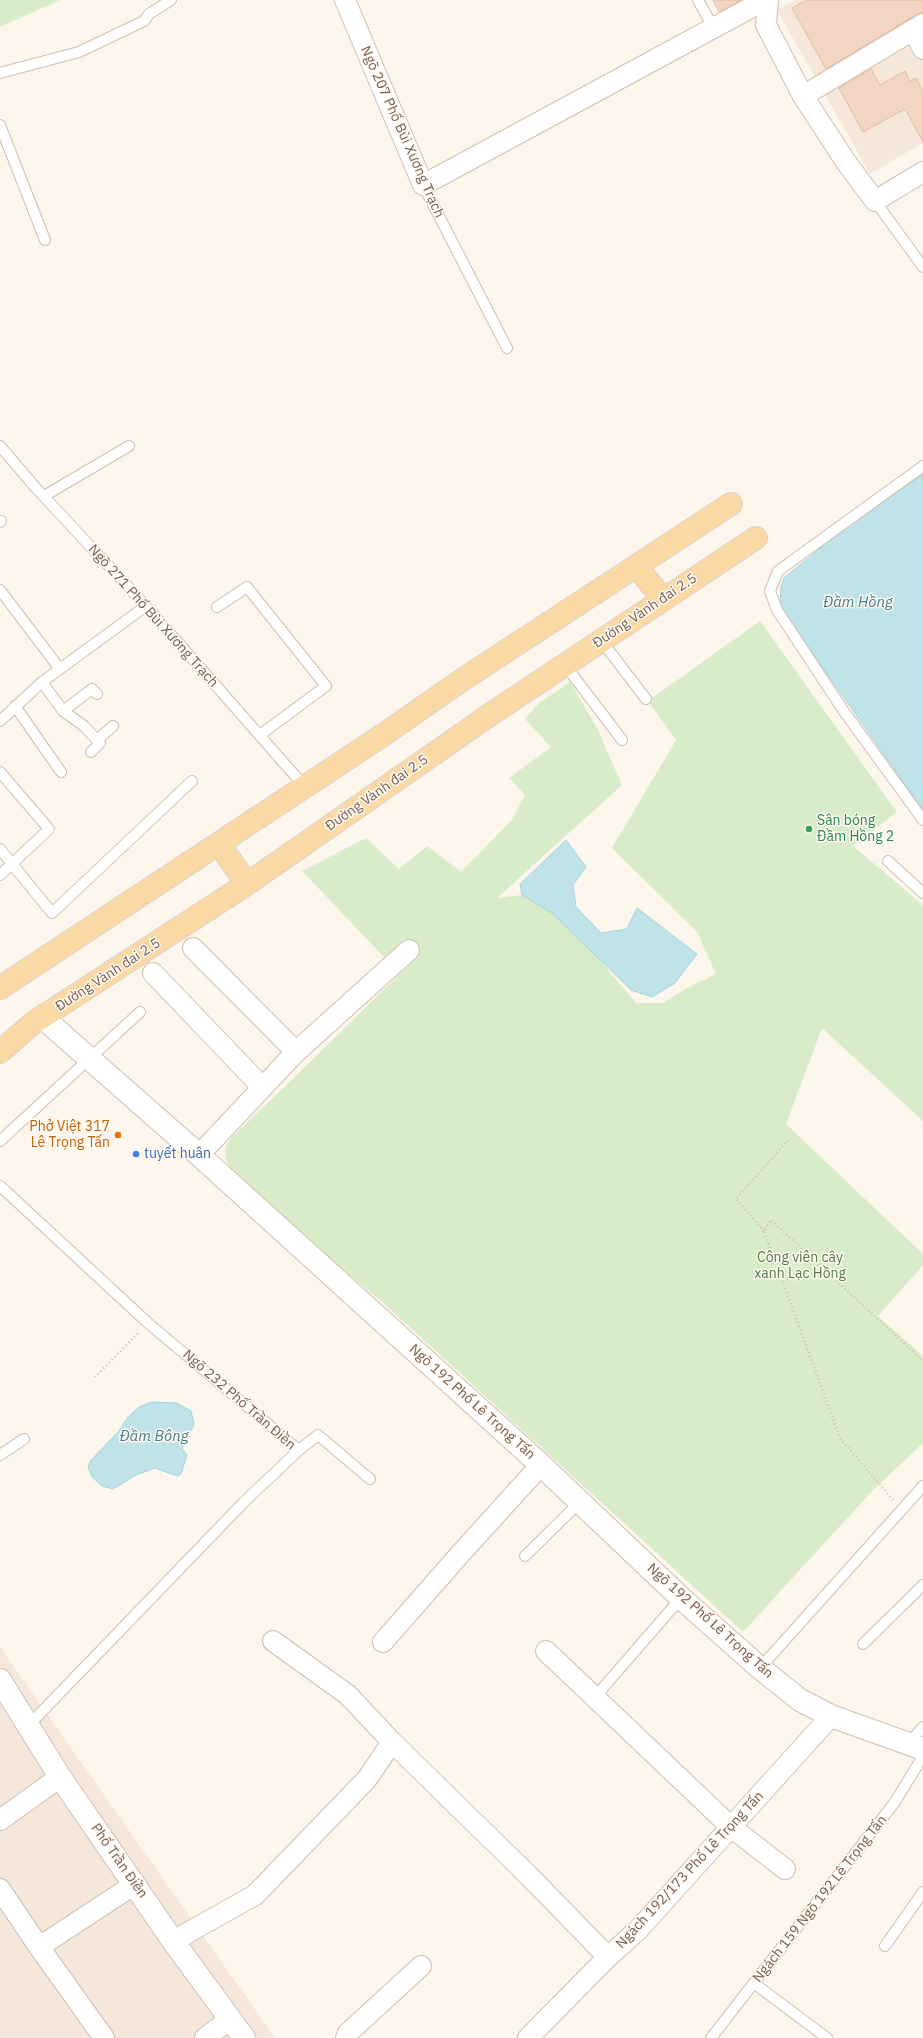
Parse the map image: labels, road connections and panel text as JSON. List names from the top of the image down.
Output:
{
  "streets": {
    "main road": ["Đường Vành đai 2.5"],
    "street": [
      "Ngõ 207 Phố Bùi Xương Trạch",
      "Ngõ 192 Phố Lê Trọng Tấn",
      "Phố Trần Điền",
      "Ngách 192/173 Phố Lê Trọng Tấn"
    ],
    "lane": ["Ngõ 271 Phố Bùi Xương Trạch", "Ngõ 232 Phố Trần Điền", "Ngách 159 Ngõ 192 Lê Trọng Tấn"]
  },
  "crossings": [
    ["Đường Vành đai 2.5", "Ngõ 192 Phố Lê Trọng Tấn"],
    ["Ngõ 232 Phố Trần Điền", "Phố Trần Điền"],
    ["Ngõ 192 Phố Lê Trọng Tấn", "Ngách 192/173 Phố Lê Trọng Tấn"],
    ["Ngõ 192 Phố Lê Trọng Tấn", "Ngách 159 Ngõ 192 Lê Trọng Tấn"]
  ],
  "water": ["Đầm Hồng", "Đầm Bông"],
  "parks": ["Công viên cây xanh Lạc Hồng"],
  "places": ["Sân bóng Đầm Hồng 2", "Phở Việt 317 Lê Trọng Tấn", "tuyết huân"]
}
